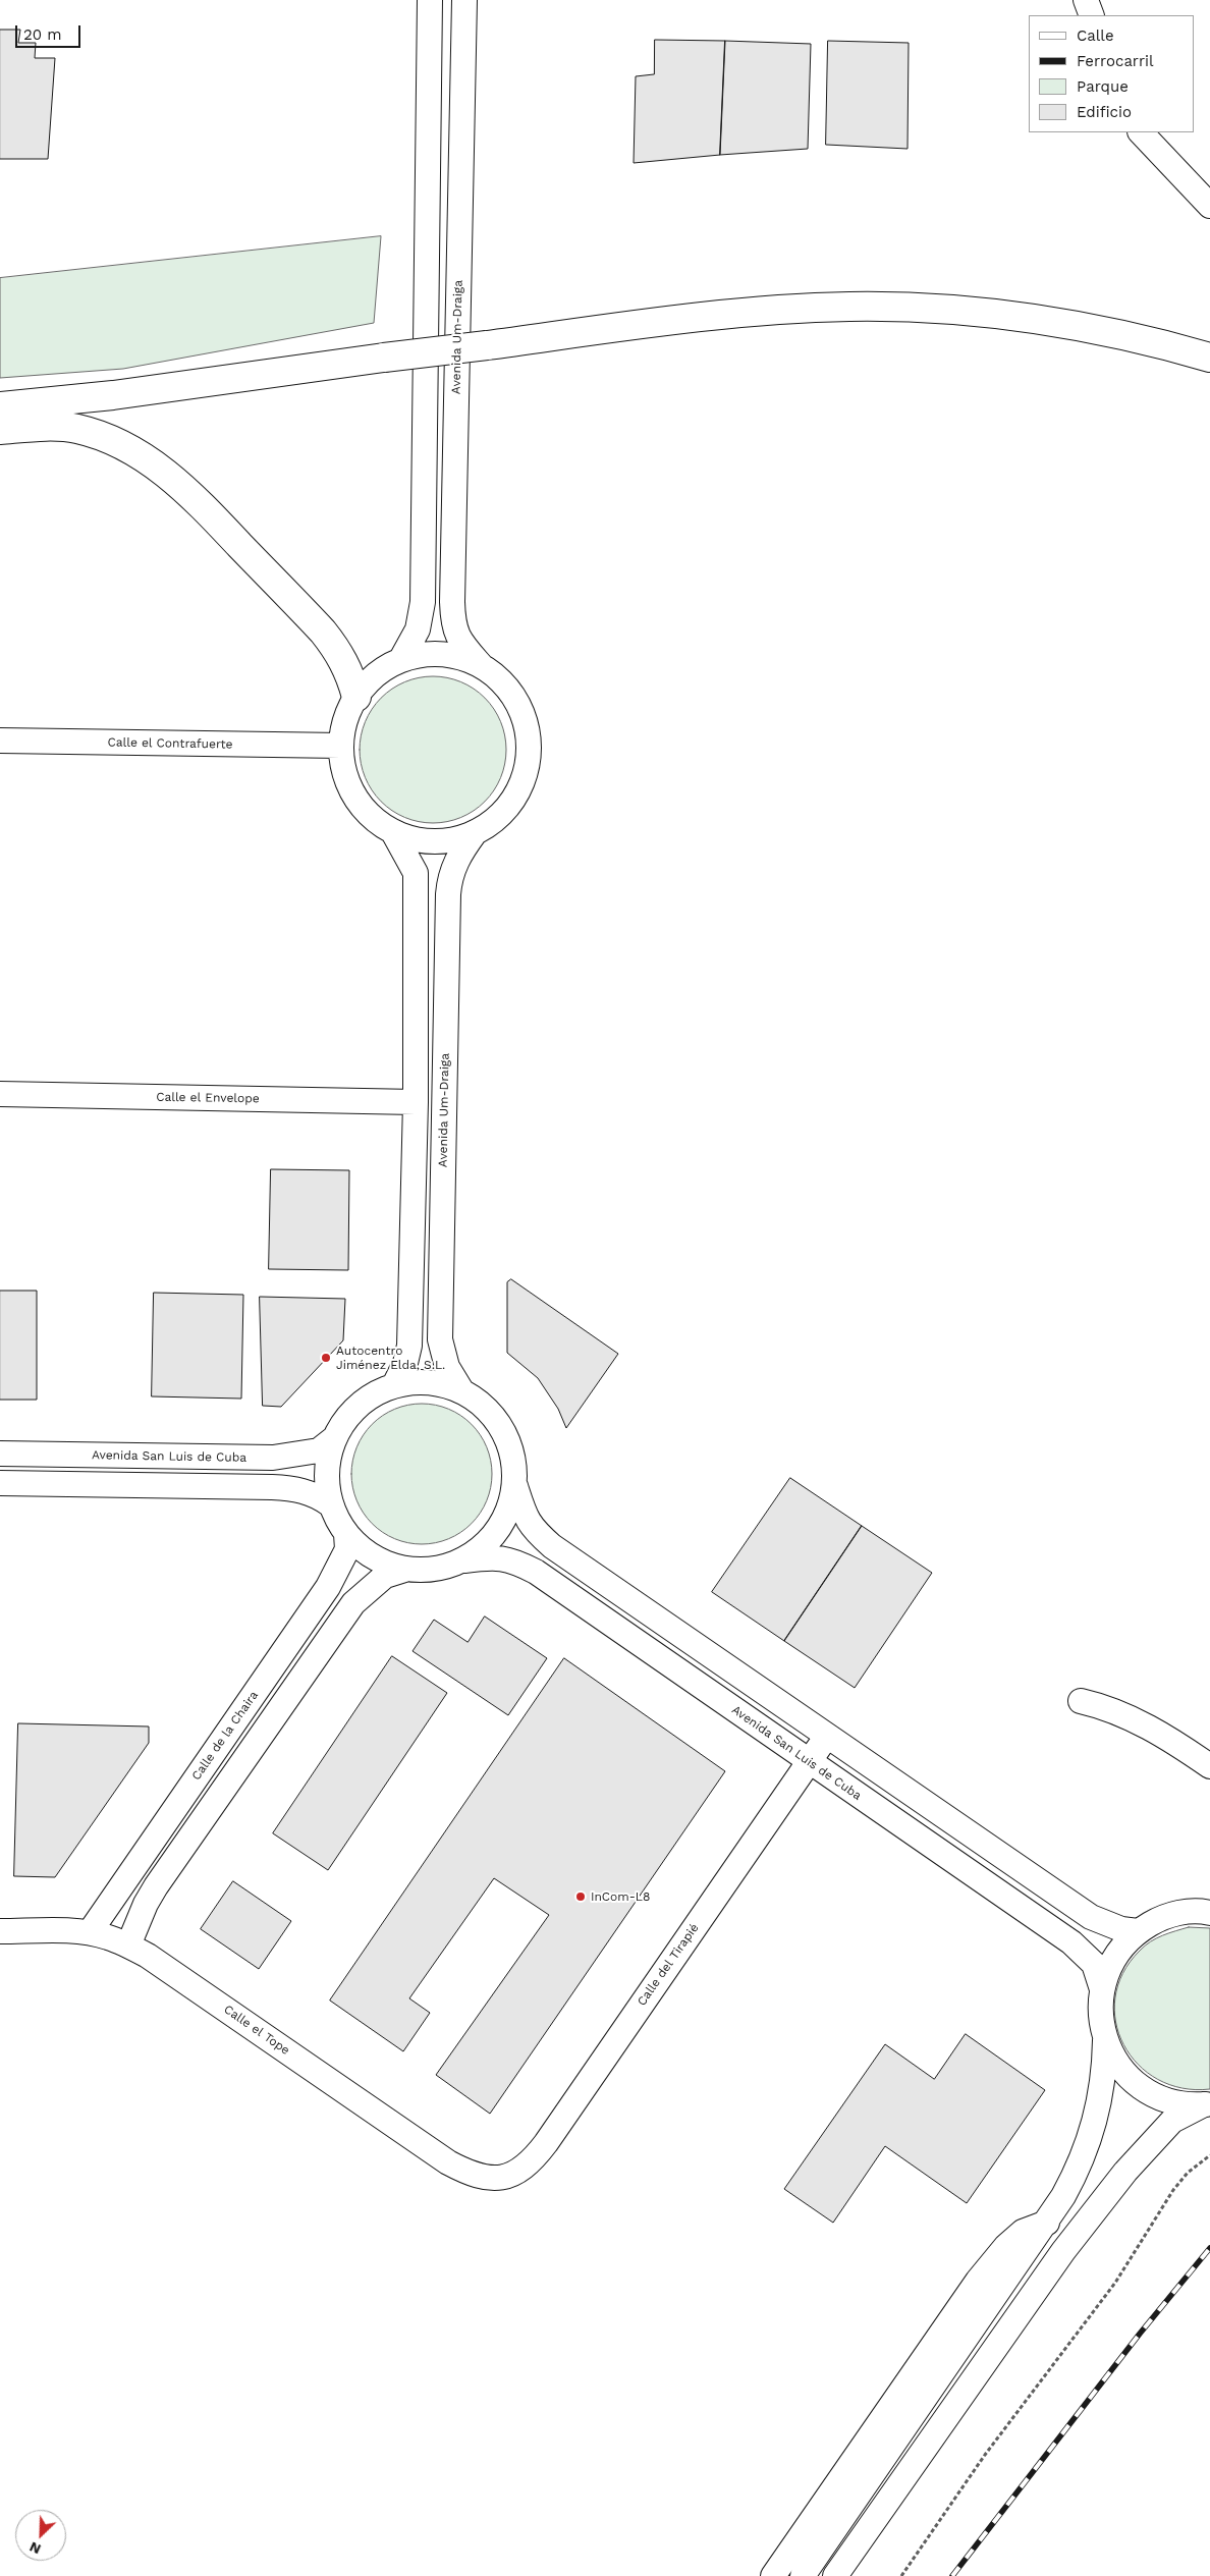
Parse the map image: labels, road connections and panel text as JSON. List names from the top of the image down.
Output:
{
  "streets": {
    "street": [
      "Avenida Um-Draiga",
      "Calle el Contrafuerte",
      "Calle el Envelope",
      "Avenida San Luis de Cuba",
      "Calle de la Chaira",
      "Calle del Tirapié",
      "Calle el Tope"
    ]
  },
  "crossings": [
    ["Avenida San Luis de Cuba", "Calle del Tirapié"],
    ["Calle de la Chaira", "Calle el Tope"],
    ["Calle del Tirapié", "Calle el Tope"]
  ],
  "places": ["Autocentro Jiménez Elda, S.L.", "InCom-L8"],
  "legend": [
    "Calle",
    "Ferrocarril",
    "Parque",
    "Edificio"
  ],
  "scale_bar": "20 m",
  "north": "bottom left"
}
